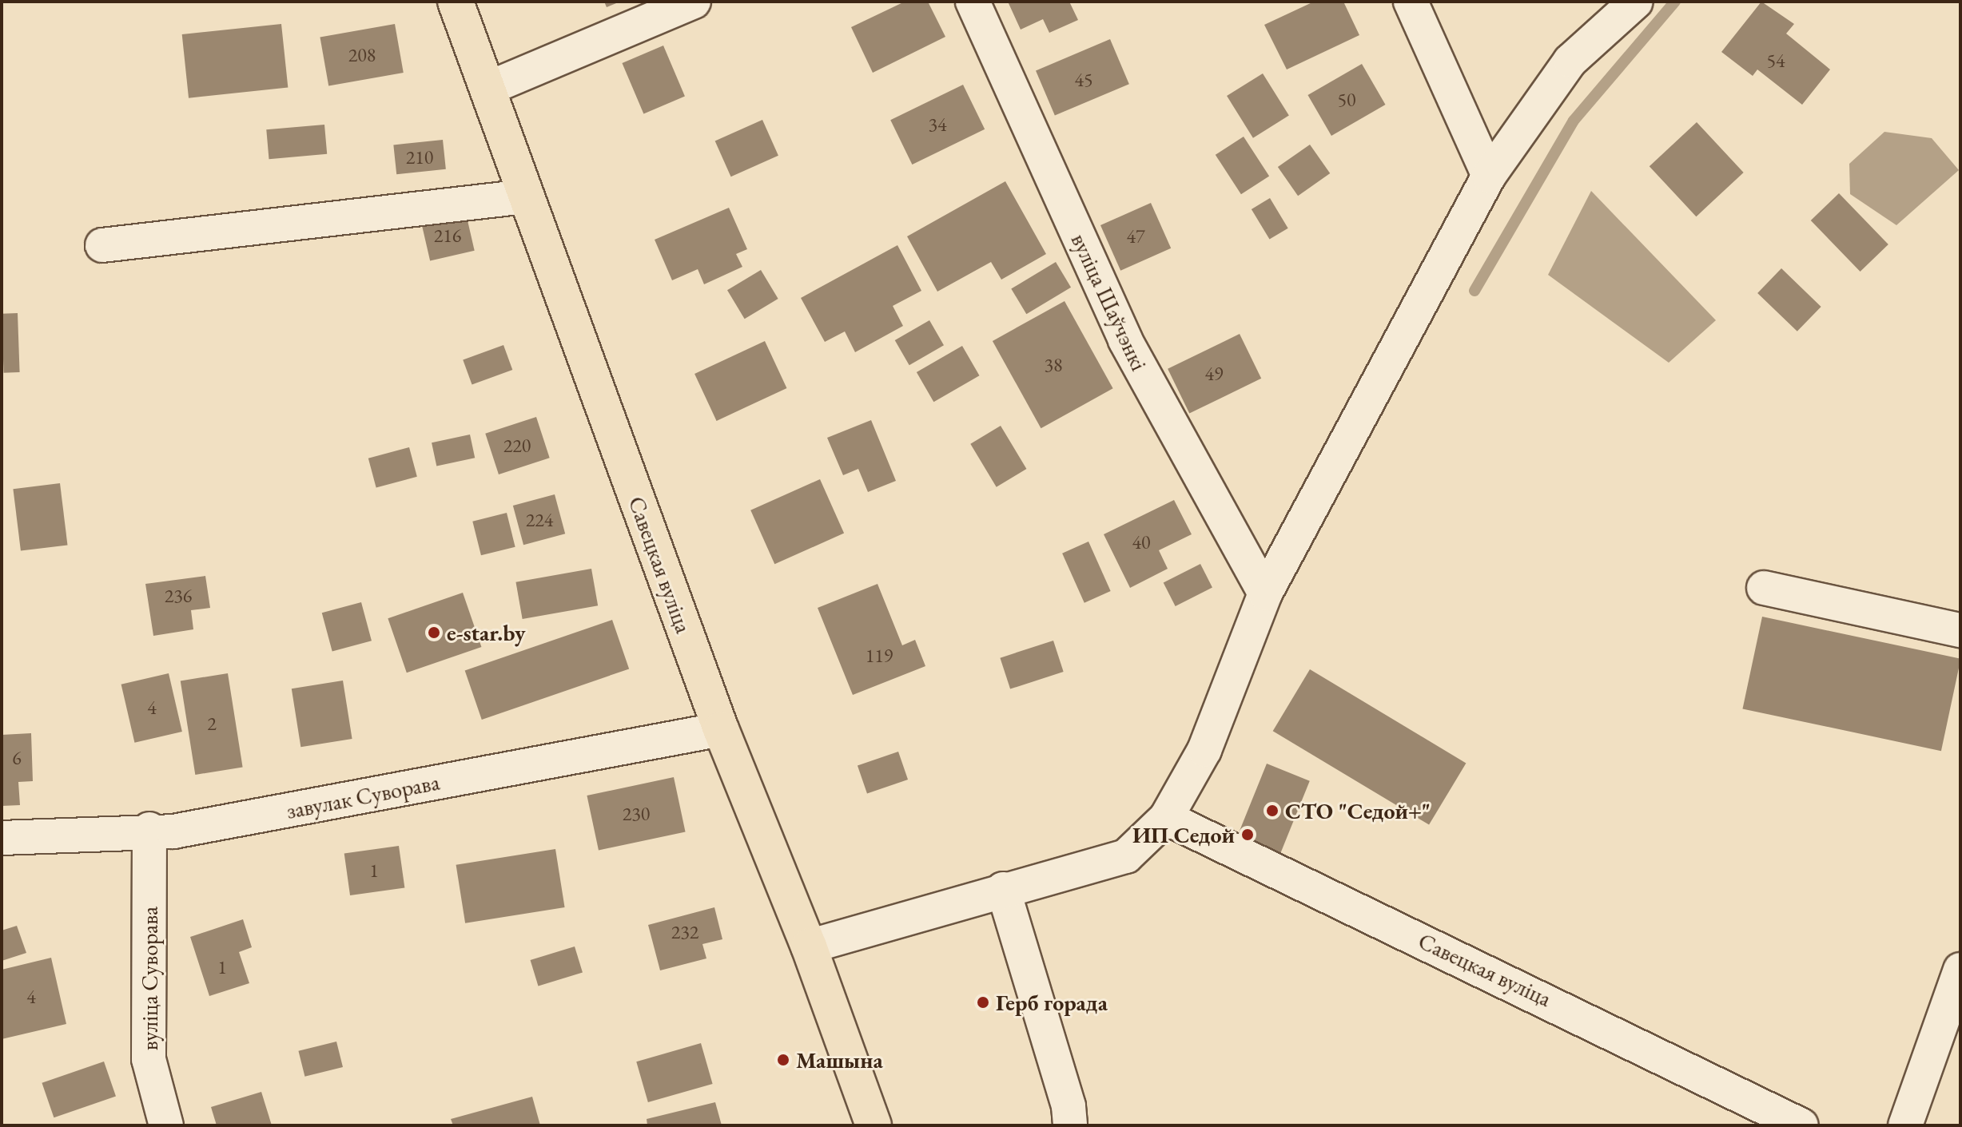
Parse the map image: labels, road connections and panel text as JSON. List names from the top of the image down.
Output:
{
  "streets": {
    "main road": ["Савецкая вуліца"],
    "street": ["вуліца Шаўчэнкі", "завулак Суворава", "вуліца Суворава"]
  },
  "crossings": [
    ["Савецкая вуліца", "завулак Суворава"],
    ["завулак Суворава", "вуліца Суворава"]
  ],
  "places": [
    "e-star.by",
    "СТО \"Седой+\"",
    "ИП Седой",
    "Герб горада",
    "Машына"
  ],
  "house_numbers": [
    "208",
    "54",
    "45",
    "50",
    "34",
    "210",
    "216",
    "47",
    "38",
    "49",
    "220",
    "224",
    "40",
    "236",
    "119",
    "4",
    "2",
    "6",
    "230",
    "1",
    "232",
    "1",
    "4"
  ]
}
